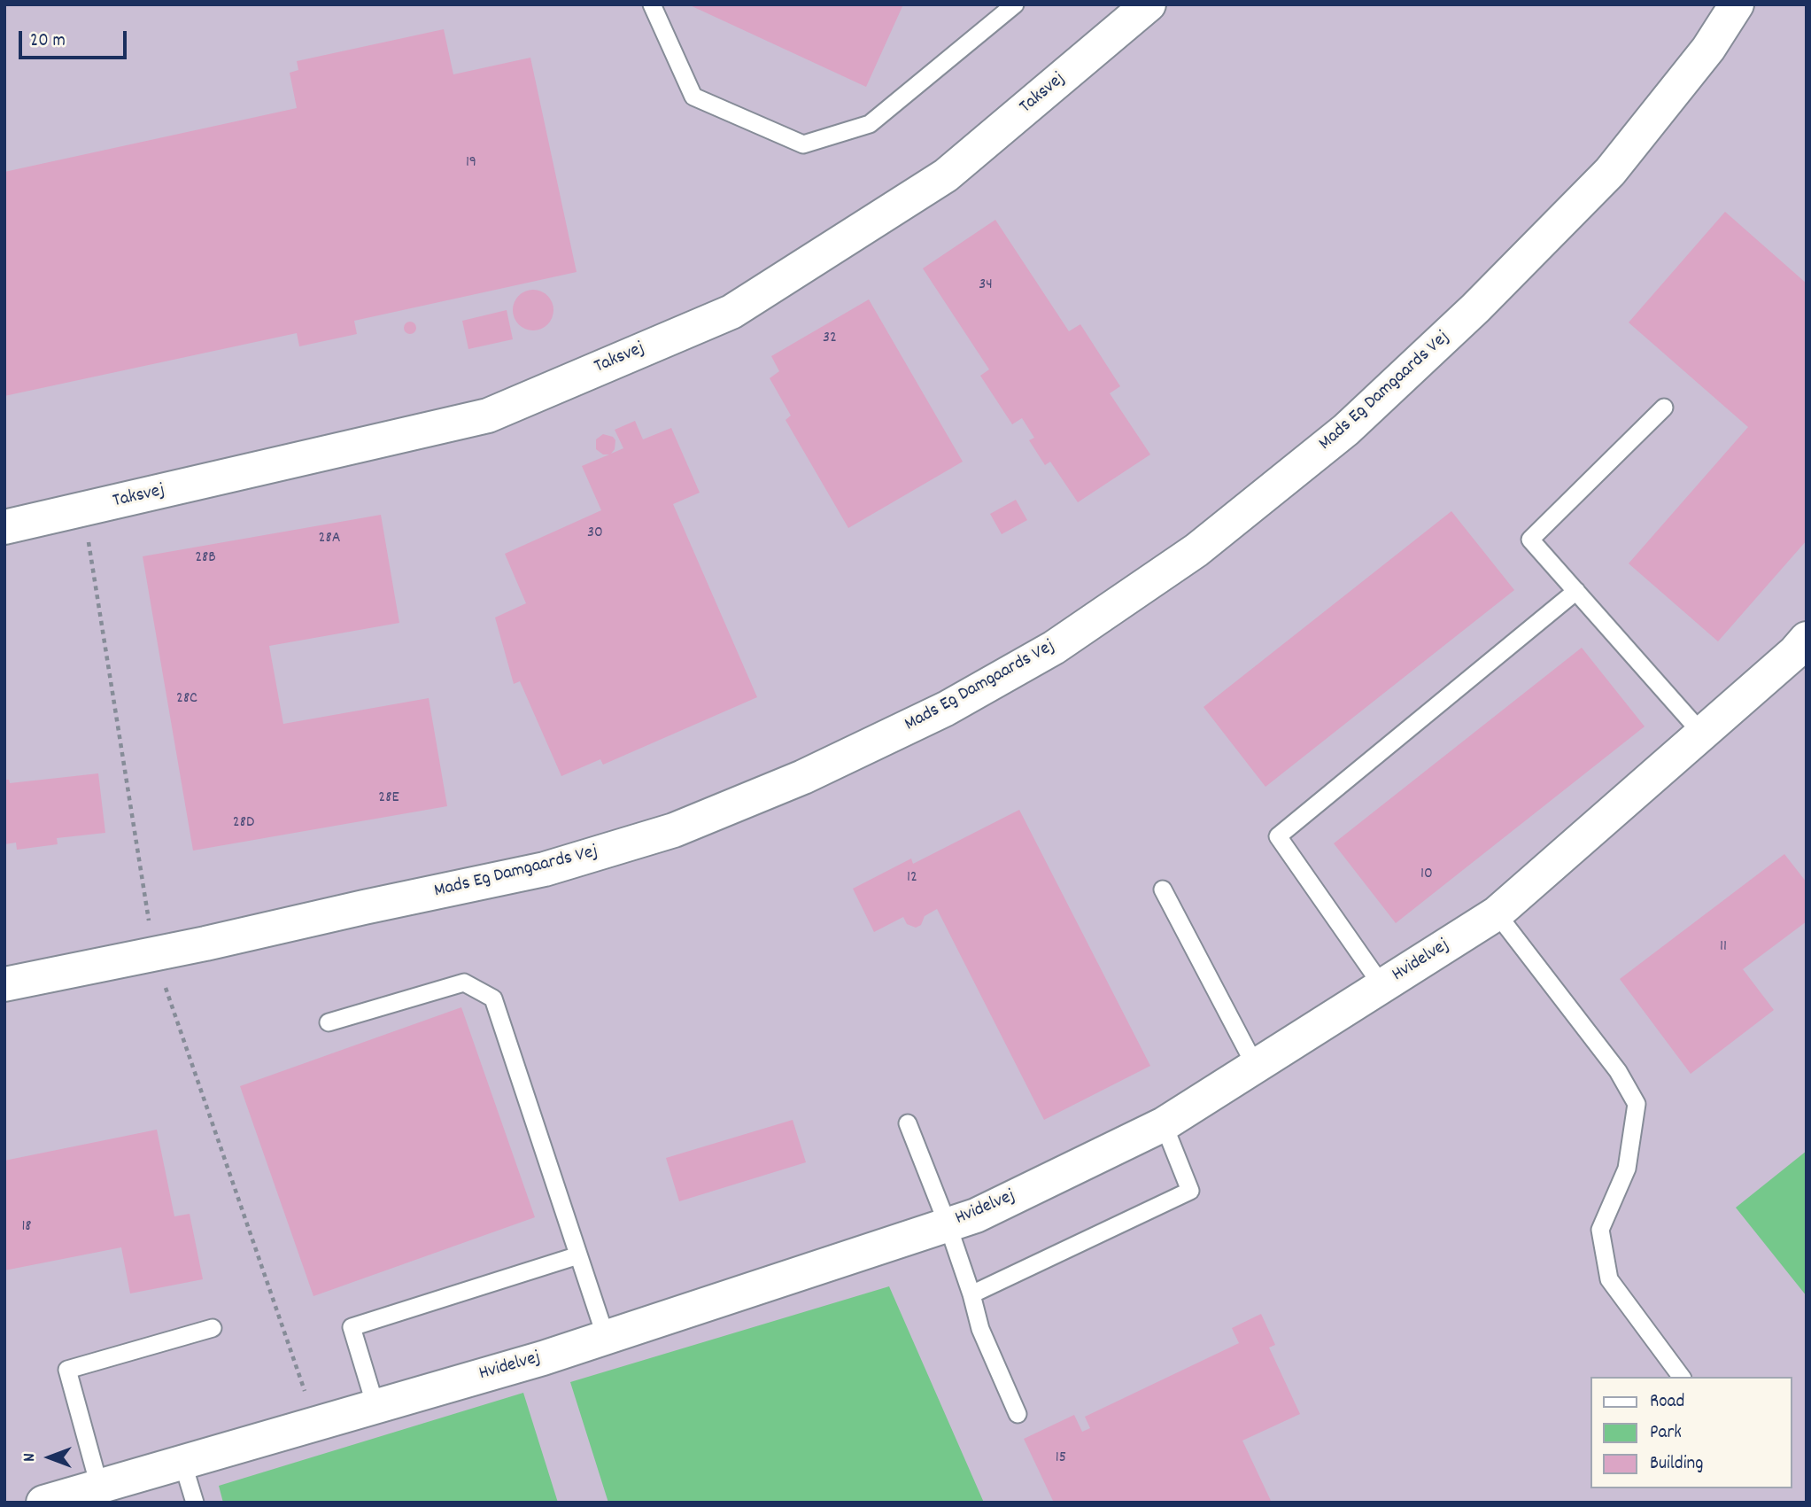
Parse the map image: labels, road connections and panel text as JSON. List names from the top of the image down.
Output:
{
  "streets": {
    "street": ["Taksvej", "Mads Eg Damgaards Vej", "Hvidelvej"]
  },
  "house_numbers": [
    "19",
    "34",
    "32",
    "30",
    "28A",
    "28B",
    "28C",
    "28E",
    "28D",
    "10",
    "12",
    "11",
    "18",
    "15"
  ],
  "legend": ["Road", "Park", "Building"],
  "scale_bar": "20 m",
  "north": "left"
}
